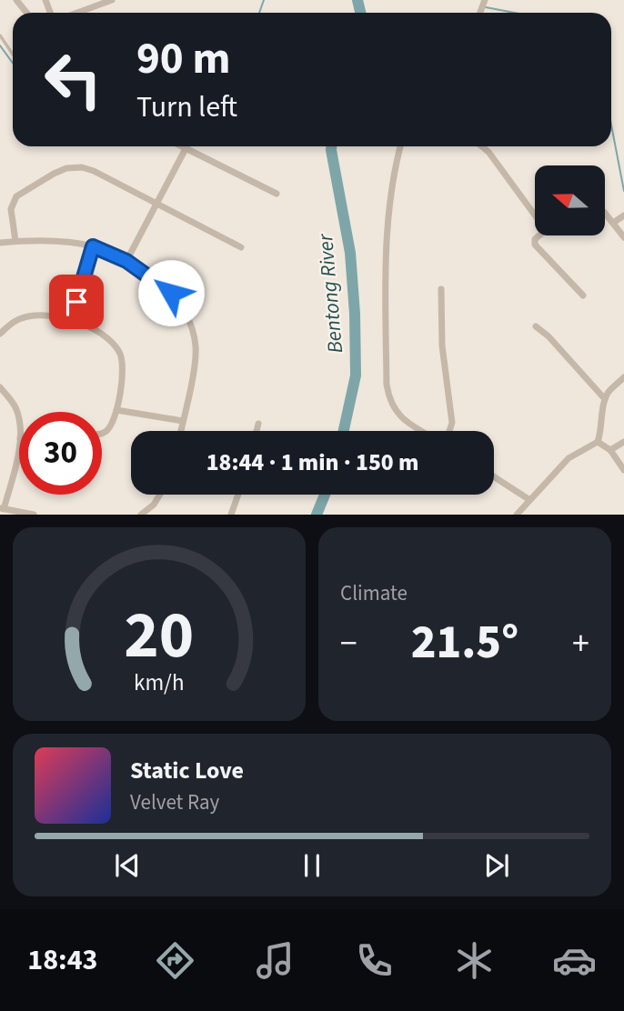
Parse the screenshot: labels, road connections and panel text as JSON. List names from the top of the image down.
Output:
{
  "water": ["Bentong River"],
  "north": "left",
  "page": {
    "turn": ["90 m", "Turn left"],
    "limit": "30",
    "trip": "18:44 · 1 min · 150 m",
    "tile": "Climate",
    "heat": ["−", "21.5°", "+"],
    "song": ["Static Love", "Velvet Ray"],
    "tabs": "18:43",
    "gauge": ["20", "km/h"]
  }
}
